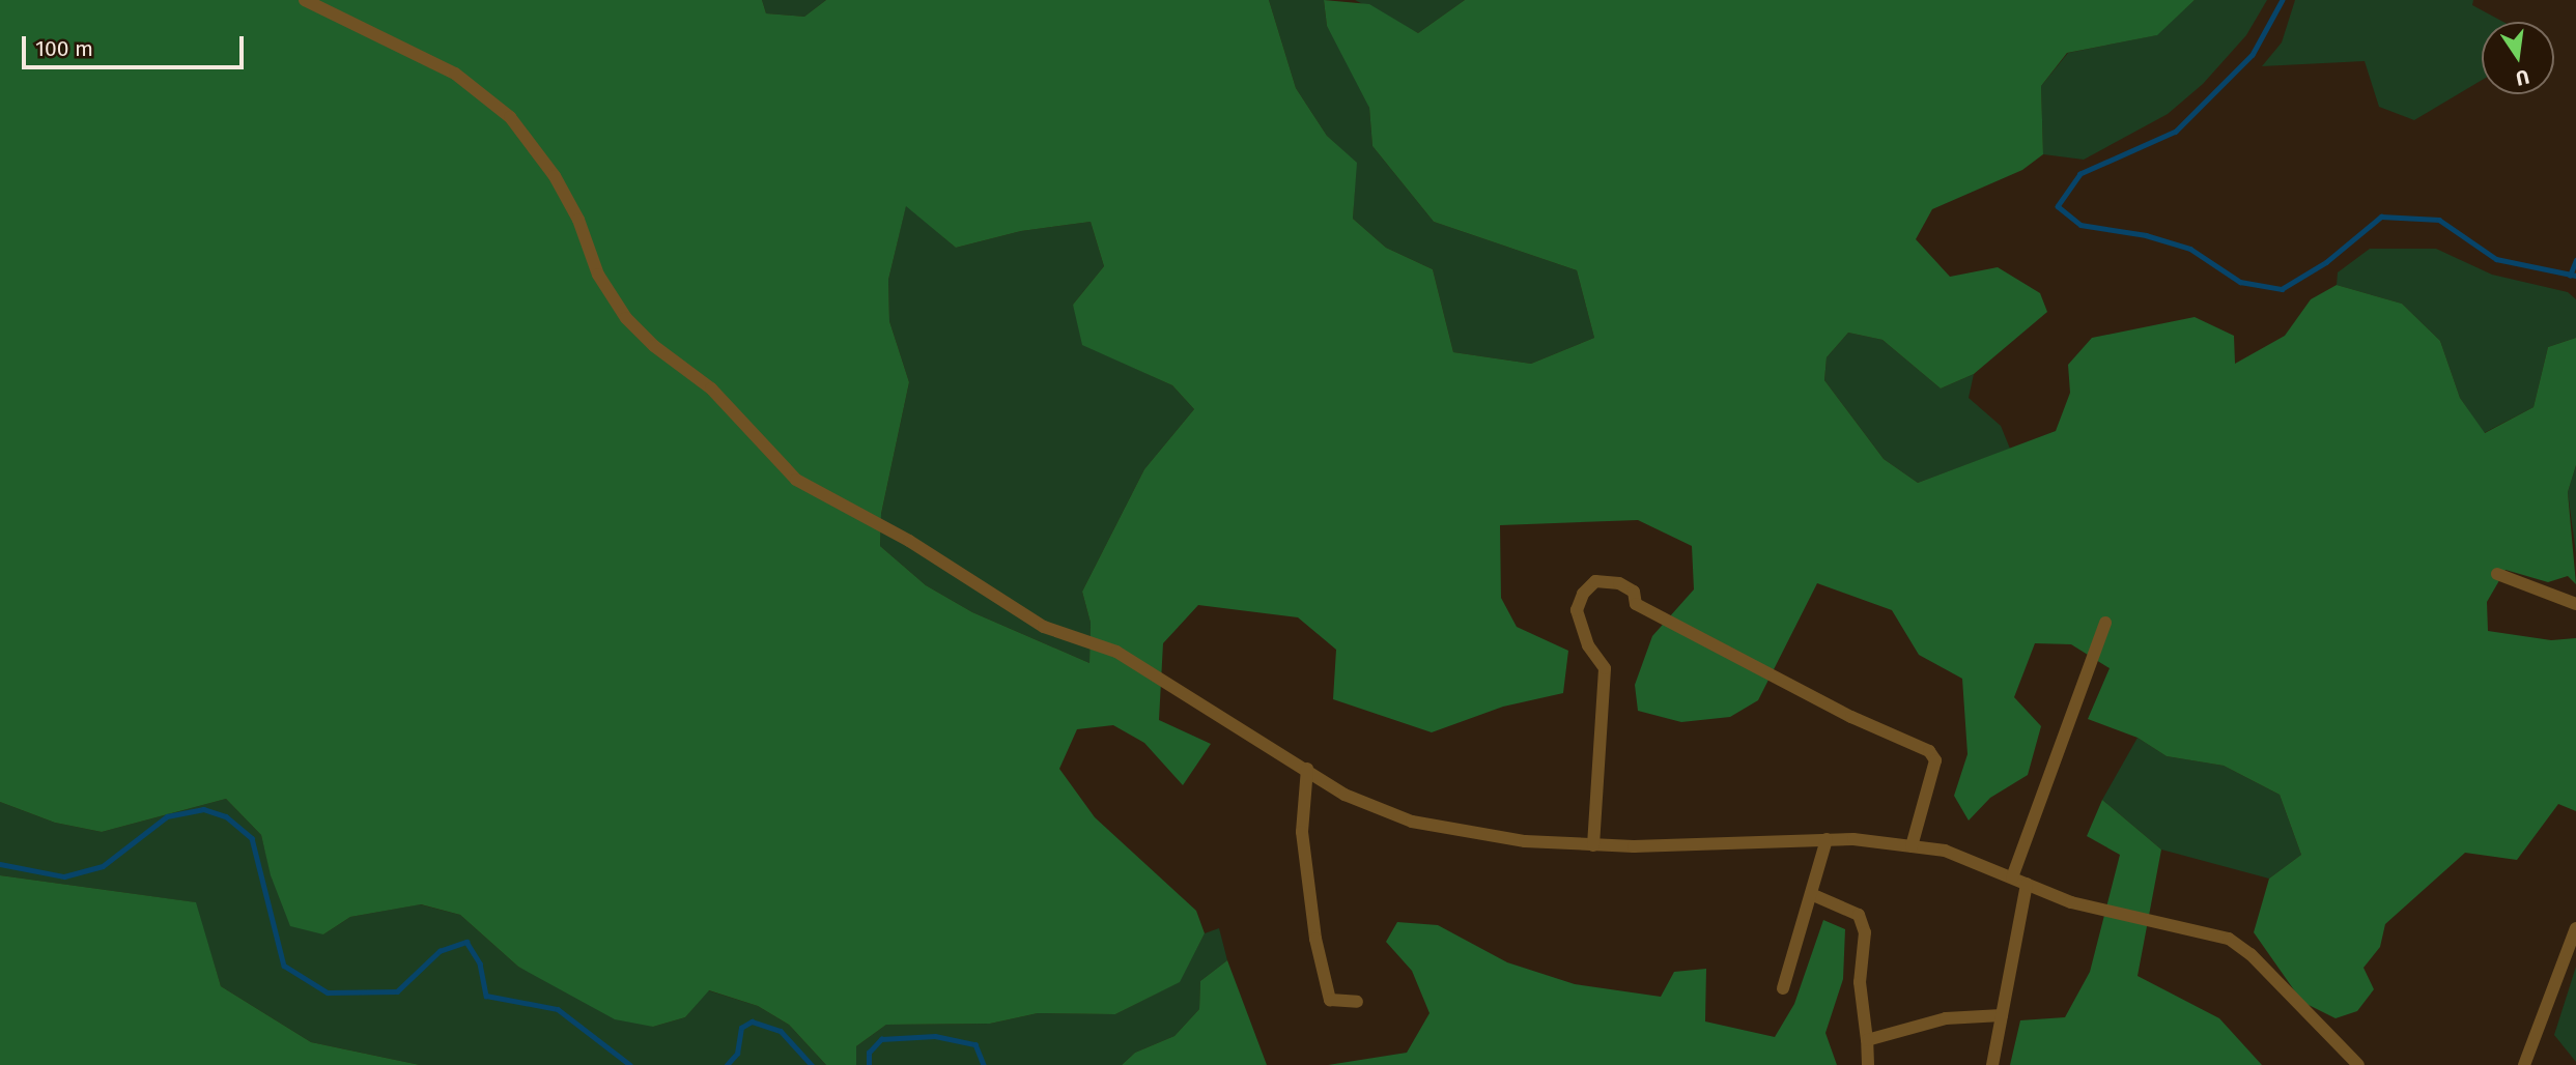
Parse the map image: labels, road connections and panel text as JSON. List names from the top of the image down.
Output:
{
  "scale_bar": "100 m",
  "north": "bottom"
}
